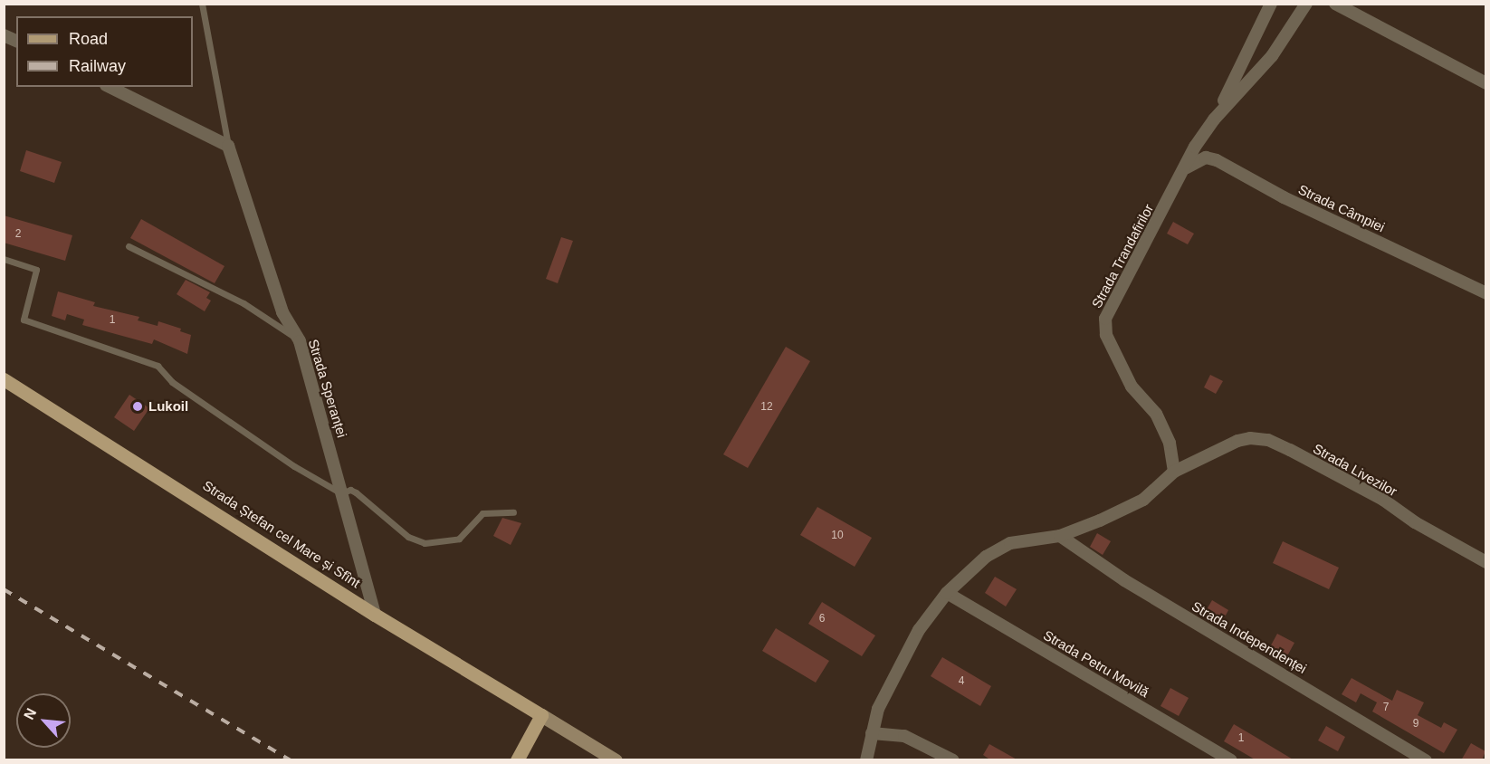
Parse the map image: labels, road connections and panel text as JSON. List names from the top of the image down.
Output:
{
  "streets": {
    "main road": ["Strada Ștefan cel Mare și Sfînt"],
    "street": [
      "Strada Câmpiei",
      "Strada Trandafirilor",
      "Strada Speranței",
      "Strada Livezilor",
      "Strada Independenței",
      "Strada Petru Movilă"
    ]
  },
  "crossings": [
    ["Strada Câmpiei", "Strada Trandafirilor"],
    ["Strada Trandafirilor", "Strada Livezilor"],
    ["Strada Speranței", "Strada Ștefan cel Mare și Sfînt"]
  ],
  "places": ["Lukoil"],
  "house_numbers": [
    "2",
    "1",
    "12",
    "10",
    "6",
    "4",
    "7",
    "9",
    "1"
  ],
  "legend": ["Road", "Railway"],
  "north": "top left"
}
